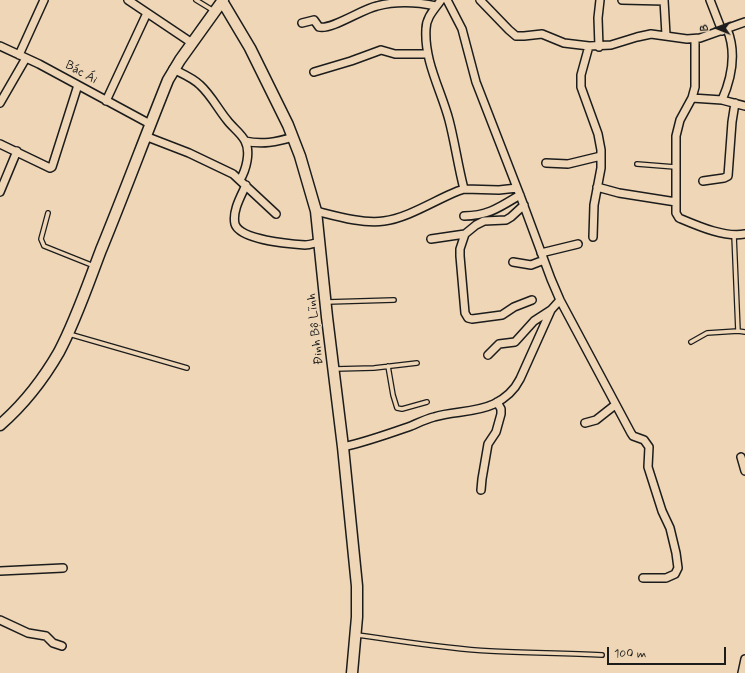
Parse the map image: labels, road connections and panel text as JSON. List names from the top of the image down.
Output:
{
  "streets": {
    "street": ["Bác Ái", "Đinh Bộ Lĩnh"]
  },
  "scale_bar": "100 m",
  "north": "left"
}
